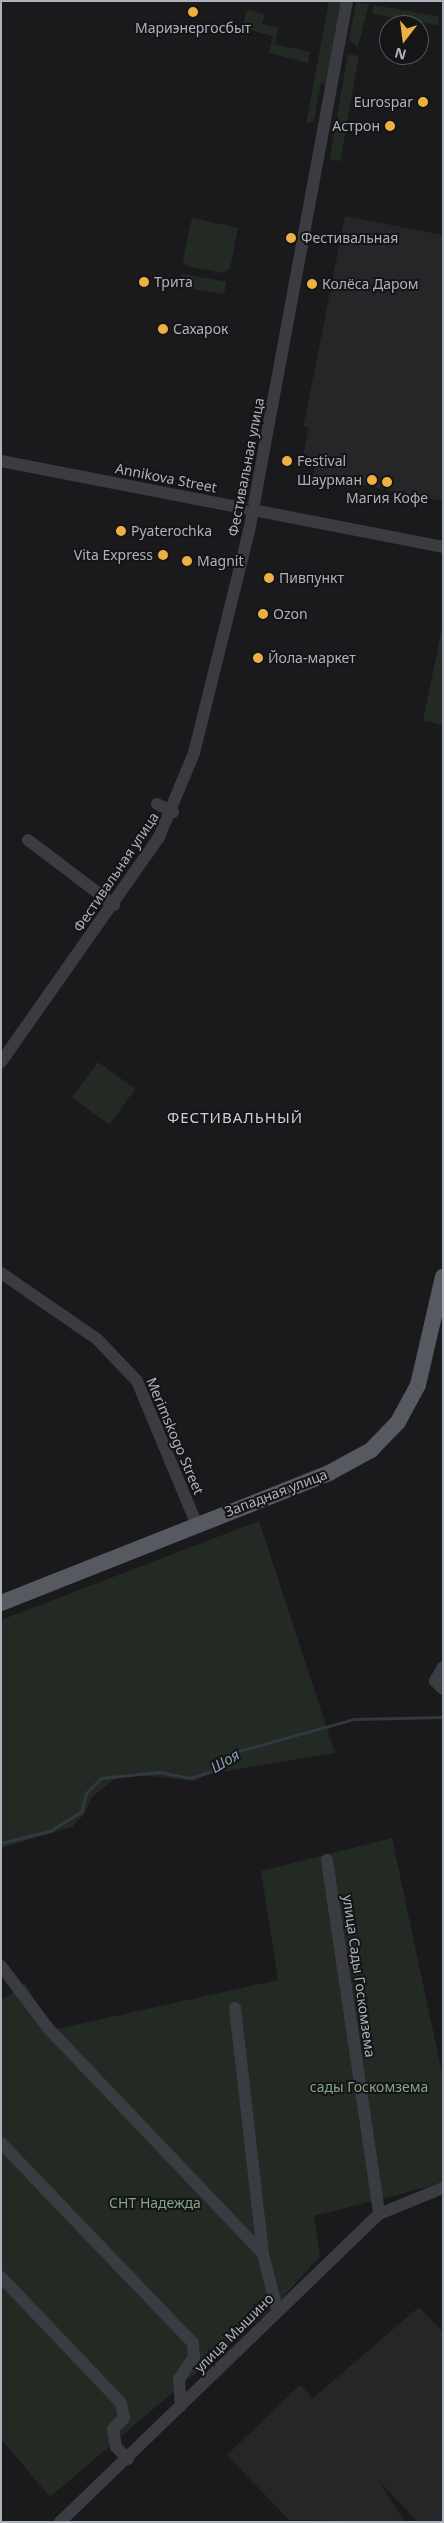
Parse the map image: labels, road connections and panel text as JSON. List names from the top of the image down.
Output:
{
  "streets": {
    "main road": ["Западная улица"],
    "street": [
      "Фестивальная улица",
      "Annikova Street",
      "Merimskogo Street",
      "улица Сады Госкомзема",
      "улица Мышино"
    ]
  },
  "crossings": [
    ["Фестивальная улица", "Annikova Street"],
    ["Merimskogo Street", "Западная улица"],
    ["улица Сады Госкомзема", "улица Мышино"]
  ],
  "districts": ["ФЕСТИВАЛЬНЫЙ"],
  "water": ["Шоя"],
  "parks": ["сады Госкомзема", "СНТ Надежда"],
  "places": [
    "Мариэнергосбыт",
    "Eurospar",
    "Астрон",
    "Фестивальная",
    "Трита",
    "Колёса Даром",
    "Сахарок",
    "Festival",
    "Шаурман",
    "Магия Кофе",
    "Pyaterochka",
    "Vita Express",
    "Magnit",
    "Пивпункт",
    "Ozon",
    "Йола-маркет"
  ],
  "north": "bottom"
}
